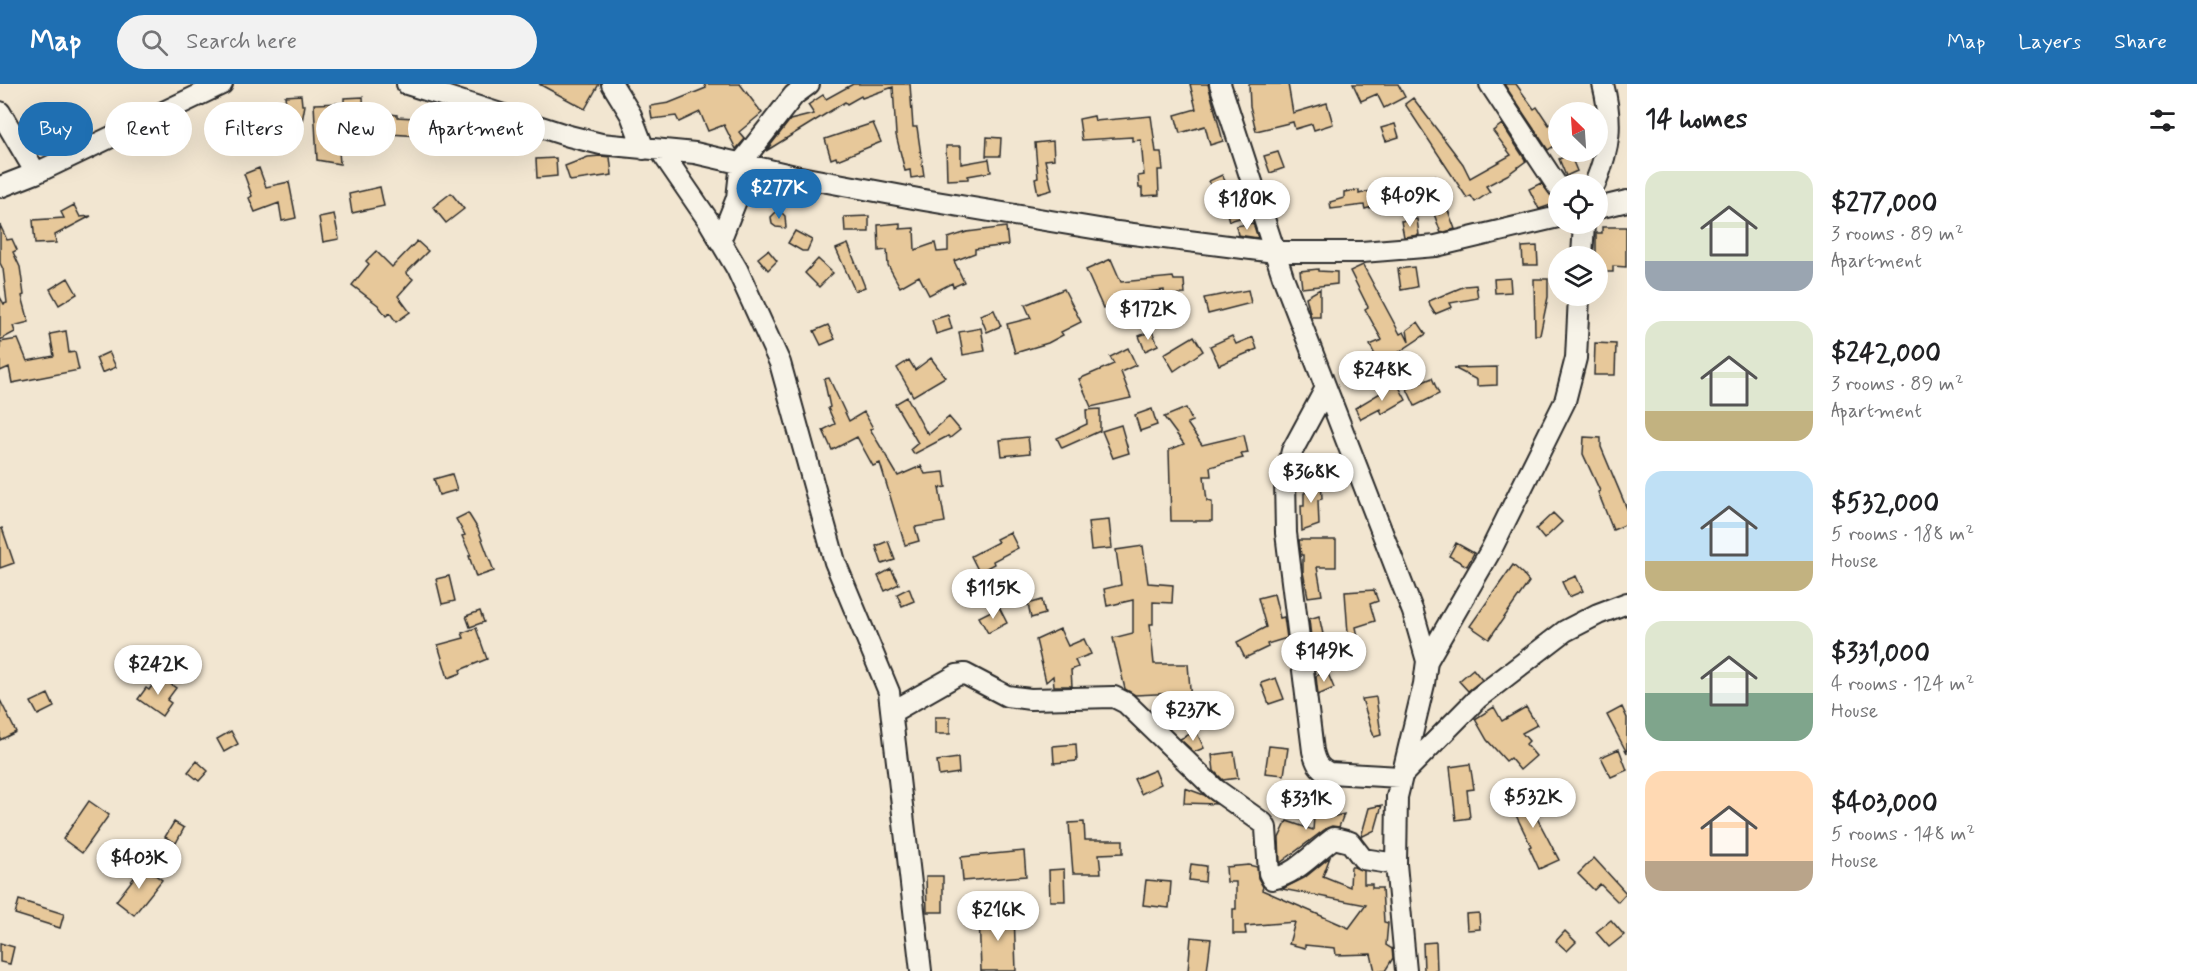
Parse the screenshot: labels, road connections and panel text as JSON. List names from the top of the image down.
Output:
{
  "north": "top left",
  "page": {
    "header": "Map",
    "search": "Search here",
    "nav": ["Map", "Layers", "Share"],
    "heading": "14 homes",
    "chip": [
      "Buy",
      "Rent",
      "Filters",
      "New",
      "Apartment"
    ],
    "list": [
      {
        "name": "$277,000",
        "note": "3 rooms · 89 m² · Apartment"
      },
      {
        "name": "$242,000",
        "note": "3 rooms · 89 m² · Apartment"
      },
      {
        "name": "$532,000",
        "note": "5 rooms · 188 m² · House"
      },
      {
        "name": "$331,000",
        "note": "4 rooms · 124 m² · House"
      },
      {
        "name": "$403,000",
        "note": "5 rooms · 148 m² · House"
      }
    ],
    "price": [
      "$277K",
      "$409K",
      "$180K",
      "$172K",
      "$248K",
      "$368K",
      "$115K",
      "$149K",
      "$242K",
      "$237K",
      "$532K",
      "$331K",
      "$403K",
      "$216K"
    ]
  }
}
